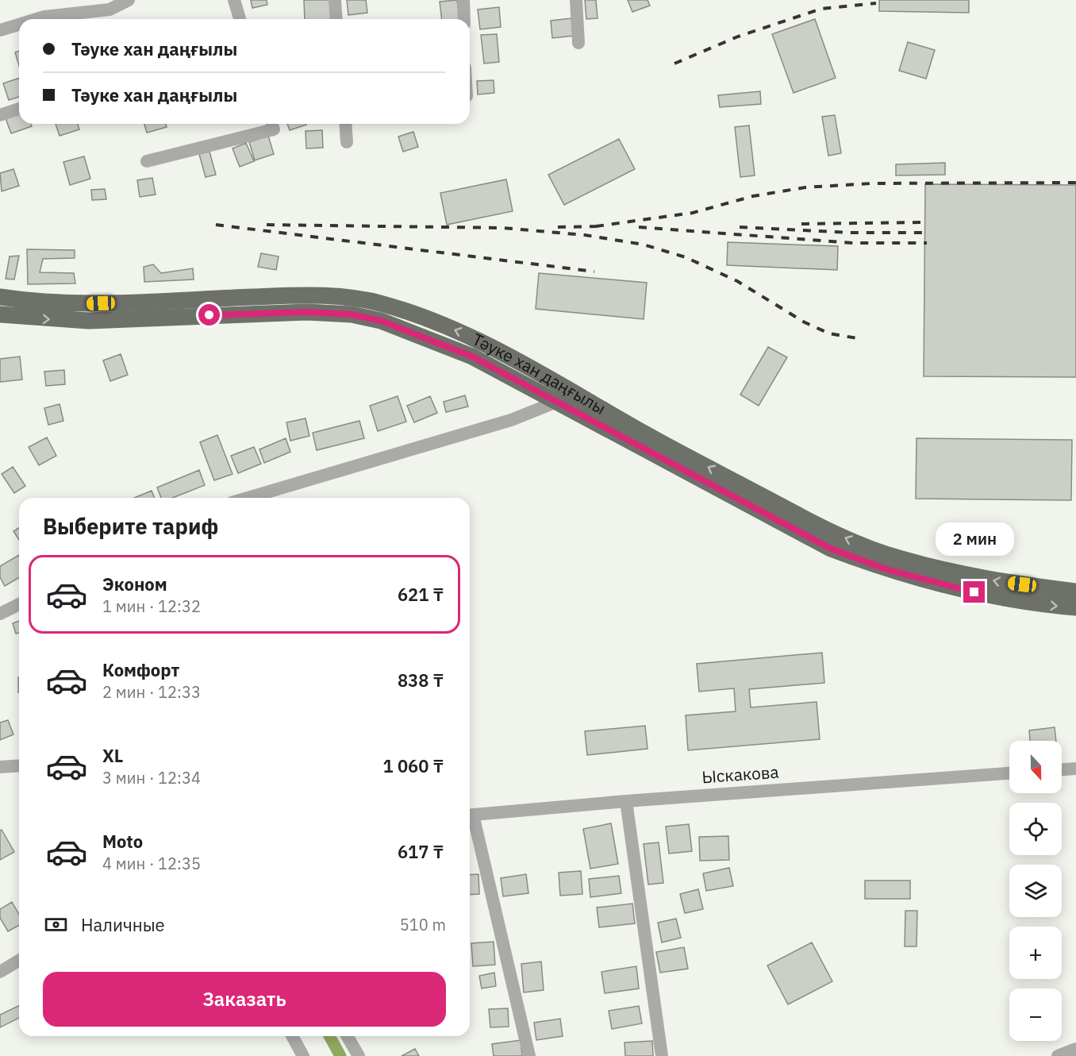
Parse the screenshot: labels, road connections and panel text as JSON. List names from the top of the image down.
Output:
{
  "streets": {
    "main road": ["Тәуке хан даңғылы"],
    "street": ["Ыскакова"]
  },
  "north": "bottom",
  "page": {
    "banner": ["Тәуке хан даңғылы", "Тәуке хан даңғылы"],
    "heading": "Выберите тариф",
    "bubble": "2 мин",
    "list": [
      {
        "name": "Эконом",
        "note": "1 мин · 12:32",
        "value": "621 ₸"
      },
      {
        "name": "Комфорт",
        "note": "2 мин · 12:33",
        "value": "838 ₸"
      },
      {
        "name": "XL",
        "note": "3 мин · 12:34",
        "value": "1 060 ₸"
      },
      {
        "name": "Moto",
        "note": "4 мин · 12:35",
        "value": "617 ₸"
      }
    ],
    "map_buttons": ["+", "−"],
    "pay": ["Наличные", "510 m"],
    "buttons": "Заказать"
  }
}
